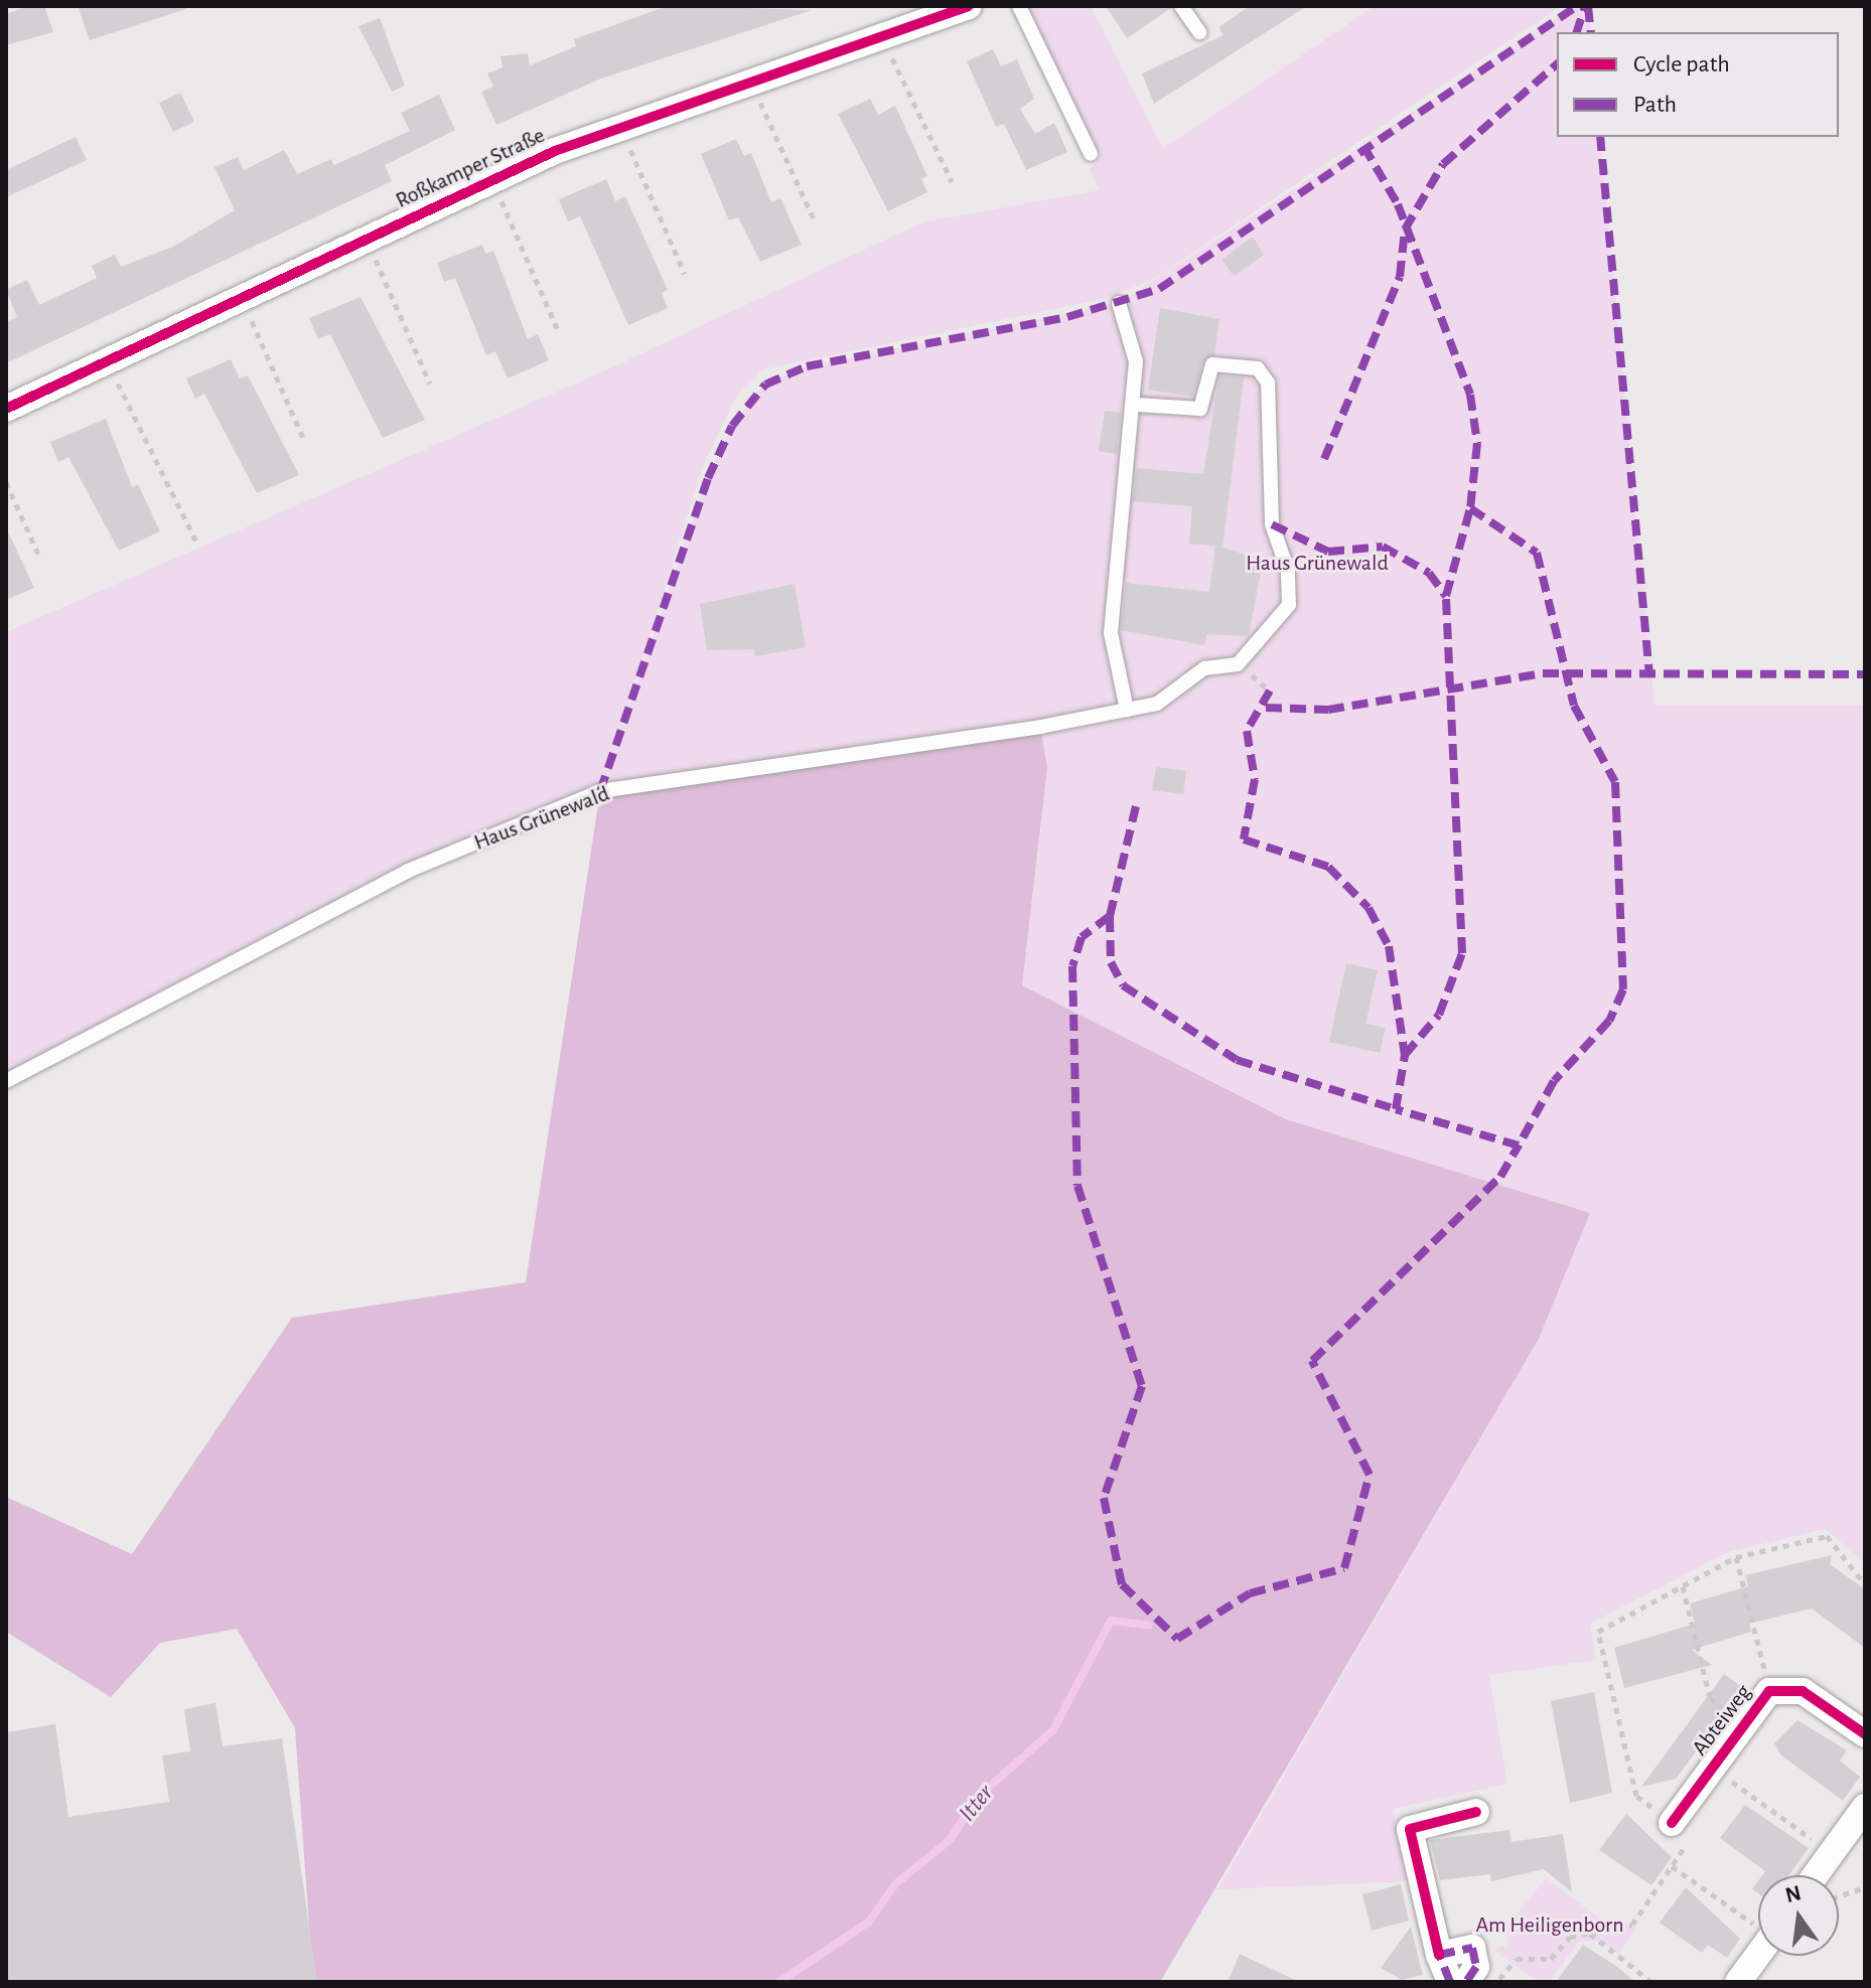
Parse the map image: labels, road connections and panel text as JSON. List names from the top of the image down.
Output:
{
  "streets": {
    "street": ["Roßkamper Straße", "Abteiweg"],
    "lane": ["Haus Grünewald"]
  },
  "water": ["Itter"],
  "parks": ["Haus Grünewald", "Am Heiligenborn"],
  "legend": ["Cycle path", "Path"],
  "north": "top"
}
